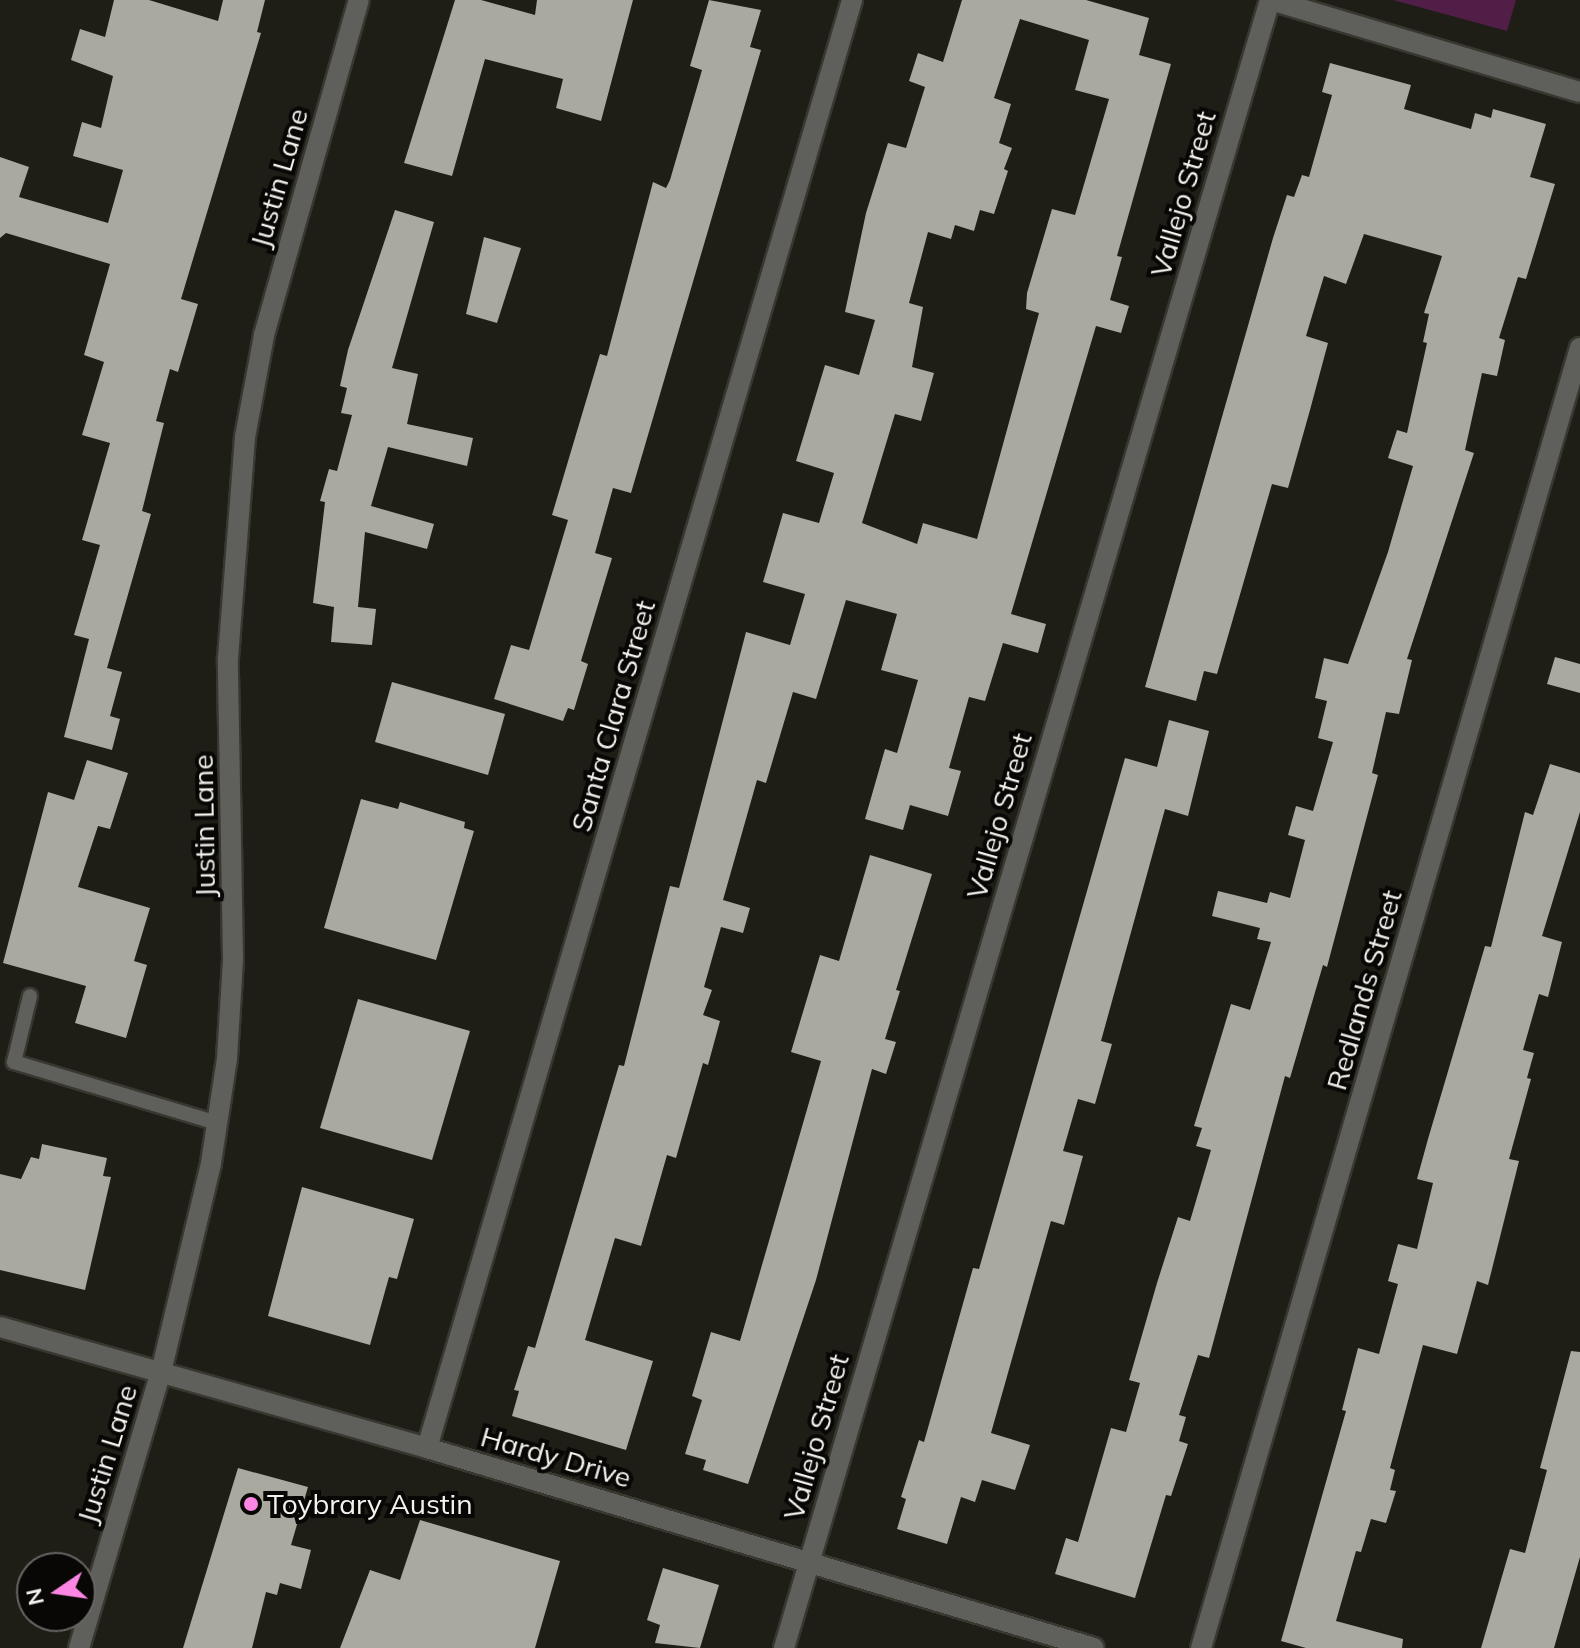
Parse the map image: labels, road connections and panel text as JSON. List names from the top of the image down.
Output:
{
  "streets": {
    "street": [
      "Justin Lane",
      "Vallejo Street",
      "Santa Clara Street",
      "Redlands Street",
      "Hardy Drive"
    ]
  },
  "crossings": [
    ["Justin Lane", "Hardy Drive"],
    ["Vallejo Street", "Hardy Drive"],
    ["Santa Clara Street", "Hardy Drive"]
  ],
  "places": ["Toybrary Austin"],
  "north": "left"
}
